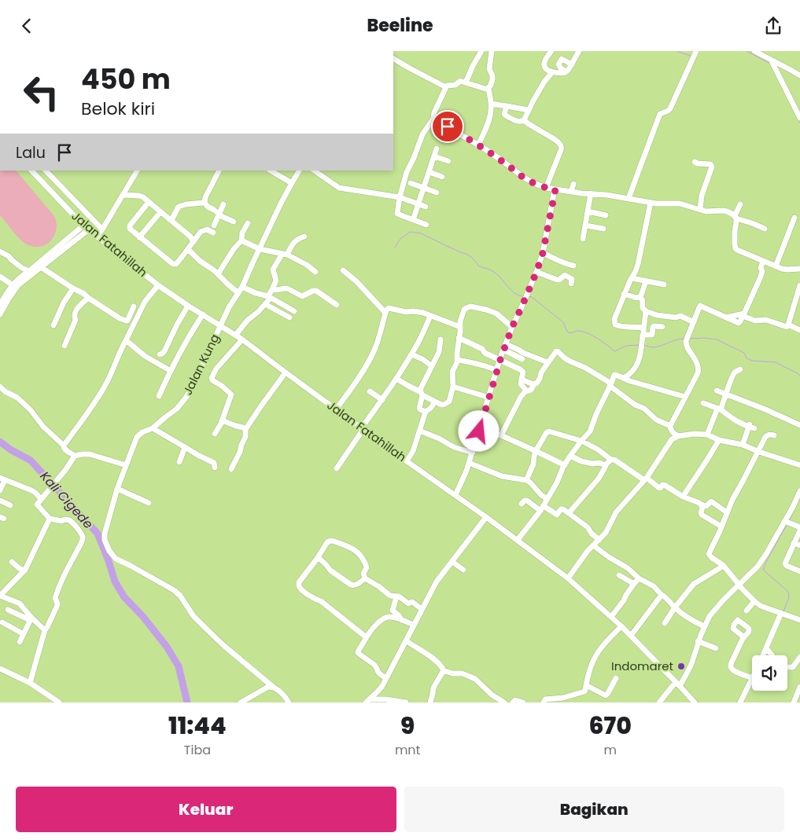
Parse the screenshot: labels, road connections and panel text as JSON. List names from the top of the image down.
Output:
{
  "streets": {
    "street": ["Jalan Fatahillah", "Jalan Kung"]
  },
  "crossings": [
    ["Jalan Fatahillah", "Jalan Kung"]
  ],
  "water": ["Kali Cigede"],
  "places": ["Indomaret"],
  "page": {
    "header": "Beeline",
    "turn": ["450 m", "Belok kiri"],
    "then": "Lalu",
    "eta": [
      "11:44",
      "Tiba",
      "9",
      "mnt",
      "670",
      "m"
    ],
    "buttons": ["Keluar", "Bagikan"]
  }
}
